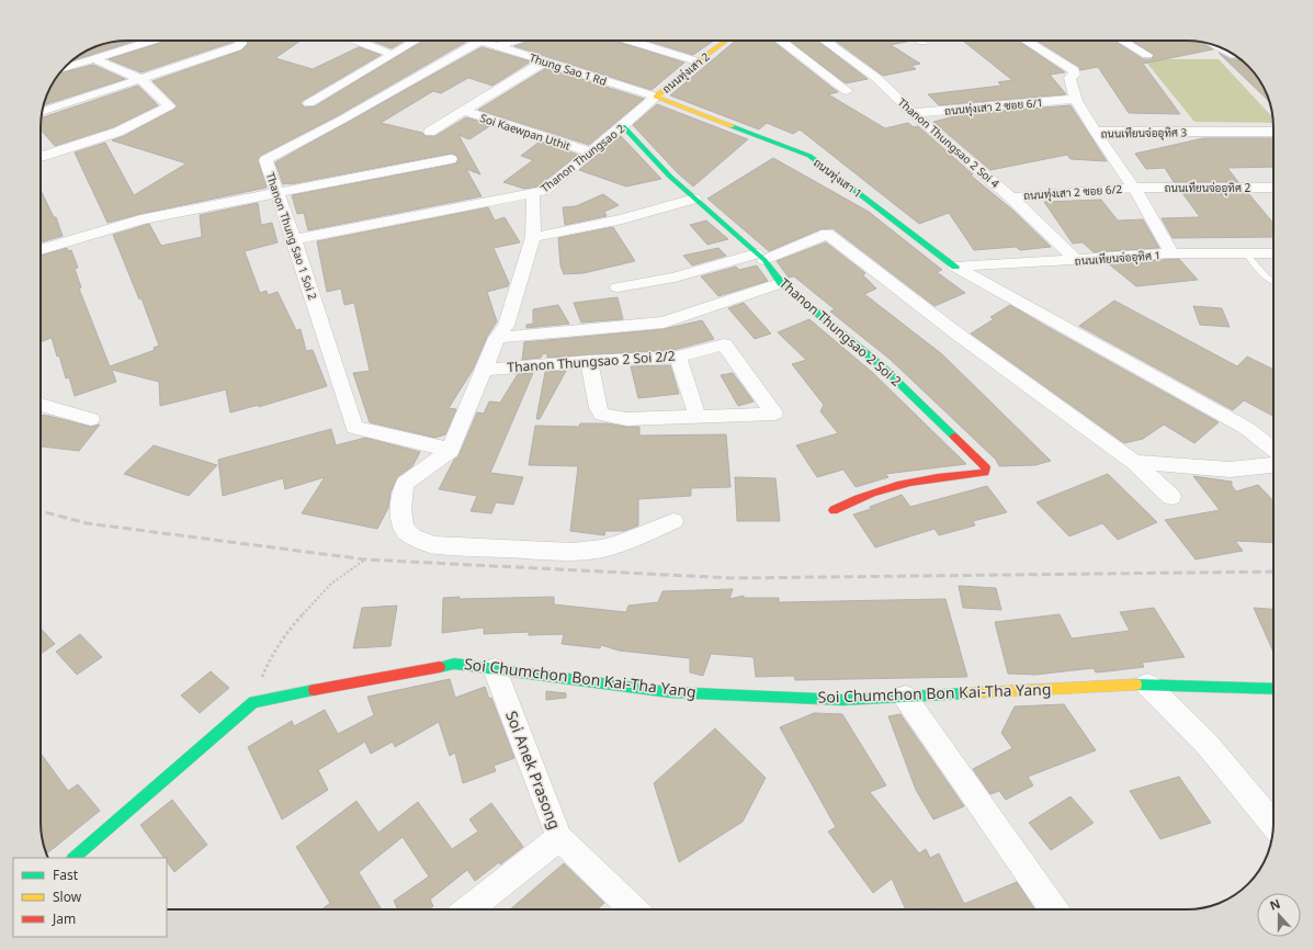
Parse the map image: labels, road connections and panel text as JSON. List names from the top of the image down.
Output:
{
  "streets": {
    "street": [
      "Thung Sao 1 Rd",
      "ถนนทุ่งเสา 2",
      "ถนนทุ่งเสา 2 ซอย 6/1",
      "Soi Kaewpan Uthit",
      "ถนนเทียนจ่ออุทิศ 3",
      "Thanon Thungsao 2 Soi 4",
      "Thanon Thungsao 2",
      "ถนนทุ่งเสา 1",
      "ถนนเทียนจ่ออุทิศ 2",
      "ถนนทุ่งเสา 2 ซอย 6/2",
      "Thanon Thung Sao 1 Soi 2",
      "ถนนเทียนจ่ออุทิศ 1",
      "Thanon Thungsao 2 Soi 2",
      "Thanon Thungsao 2 Soi 2/2",
      "Soi Chumchon Bon Kai-Tha Yang",
      "Soi Anek Prasong"
    ]
  },
  "crossings": [
    ["Thung Sao 1 Rd", "ถนนทุ่งเสา 2"],
    ["Thung Sao 1 Rd", "Thanon Thungsao 2"],
    ["Thung Sao 1 Rd", "ถนนทุ่งเสา 1"],
    ["Thung Sao 1 Rd", "Thanon Thung Sao 1 Soi 2"],
    ["ถนนทุ่งเสา 2", "Thanon Thungsao 2"],
    ["ถนนทุ่งเสา 2", "ถนนทุ่งเสา 1"],
    ["ถนนทุ่งเสา 2 ซอย 6/1", "Thanon Thungsao 2 Soi 4"],
    ["Soi Kaewpan Uthit", "Thanon Thungsao 2"],
    ["ถนนเทียนจ่ออุทิศ 3", "ถนนเทียนจ่ออุทิศ 2"],
    ["ถนนเทียนจ่ออุทิศ 3", "ถนนทุ่งเสา 2 ซอย 6/2"],
    ["ถนนเทียนจ่ออุทิศ 3", "ถนนเทียนจ่ออุทิศ 1"],
    ["Thanon Thungsao 2 Soi 4", "ถนนทุ่งเสา 2 ซอย 6/2"],
    ["Thanon Thungsao 2 Soi 4", "ถนนเทียนจ่ออุทิศ 1"],
    ["Thanon Thungsao 2", "ถนนทุ่งเสา 1"],
    ["Thanon Thungsao 2", "Thanon Thung Sao 1 Soi 2"],
    ["Thanon Thungsao 2", "Thanon Thungsao 2 Soi 2"],
    ["Thanon Thungsao 2", "Thanon Thungsao 2 Soi 2/2"],
    ["ถนนทุ่งเสา 1", "ถนนเทียนจ่ออุทิศ 1"],
    ["ถนนเทียนจ่ออุทิศ 2", "ถนนทุ่งเสา 2 ซอย 6/2"],
    ["Soi Chumchon Bon Kai-Tha Yang", "Soi Anek Prasong"]
  ],
  "legend": ["Fast", "Slow", "Jam"],
  "north": "top"
}
